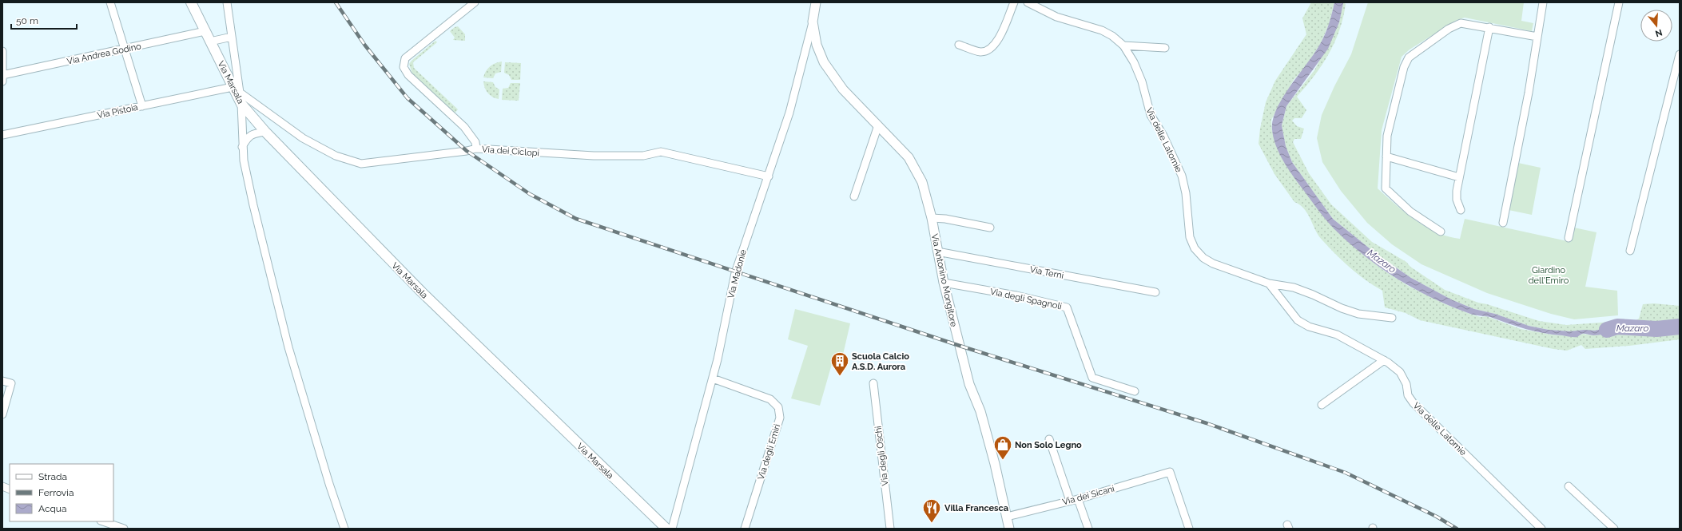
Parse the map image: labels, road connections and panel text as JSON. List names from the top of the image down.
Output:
{
  "streets": {
    "main road": ["Via Marsala"],
    "street": [
      "Via Andrea Godino",
      "Via Pistoia",
      "Via delle Latomie",
      "Via dei Ciclopi",
      "Via Terni",
      "Via Madonie",
      "Via Antonino Mongitore",
      "Via degli Spagnoli",
      "Via degli Emiri",
      "Via degli Oschi",
      "Via dei Sicani"
    ]
  },
  "crossings": [
    ["Via Andrea Godino", "Via Marsala"],
    ["Via Marsala", "Via Pistoia"],
    ["Via Marsala", "Via dei Ciclopi"],
    ["Via Pistoia", "Via dei Ciclopi"],
    ["Via dei Ciclopi", "Via Madonie"],
    ["Via Terni", "Via Antonino Mongitore"],
    ["Via Madonie", "Via Antonino Mongitore"],
    ["Via Madonie", "Via degli Emiri"],
    ["Via Antonino Mongitore", "Via degli Spagnoli"],
    ["Via Antonino Mongitore", "Via dei Sicani"]
  ],
  "water": ["Mazaro"],
  "parks": ["Giardino dell'Emiro"],
  "places": {
    "building": ["Scuola Calcio A.S.D. Aurora"],
    "shop": ["Non Solo Legno"],
    "restaurant": ["Villa Francesca"]
  },
  "legend": ["Strada", "Ferrovia", "Acqua"],
  "scale_bar": "50 m",
  "north": "bottom"
}
